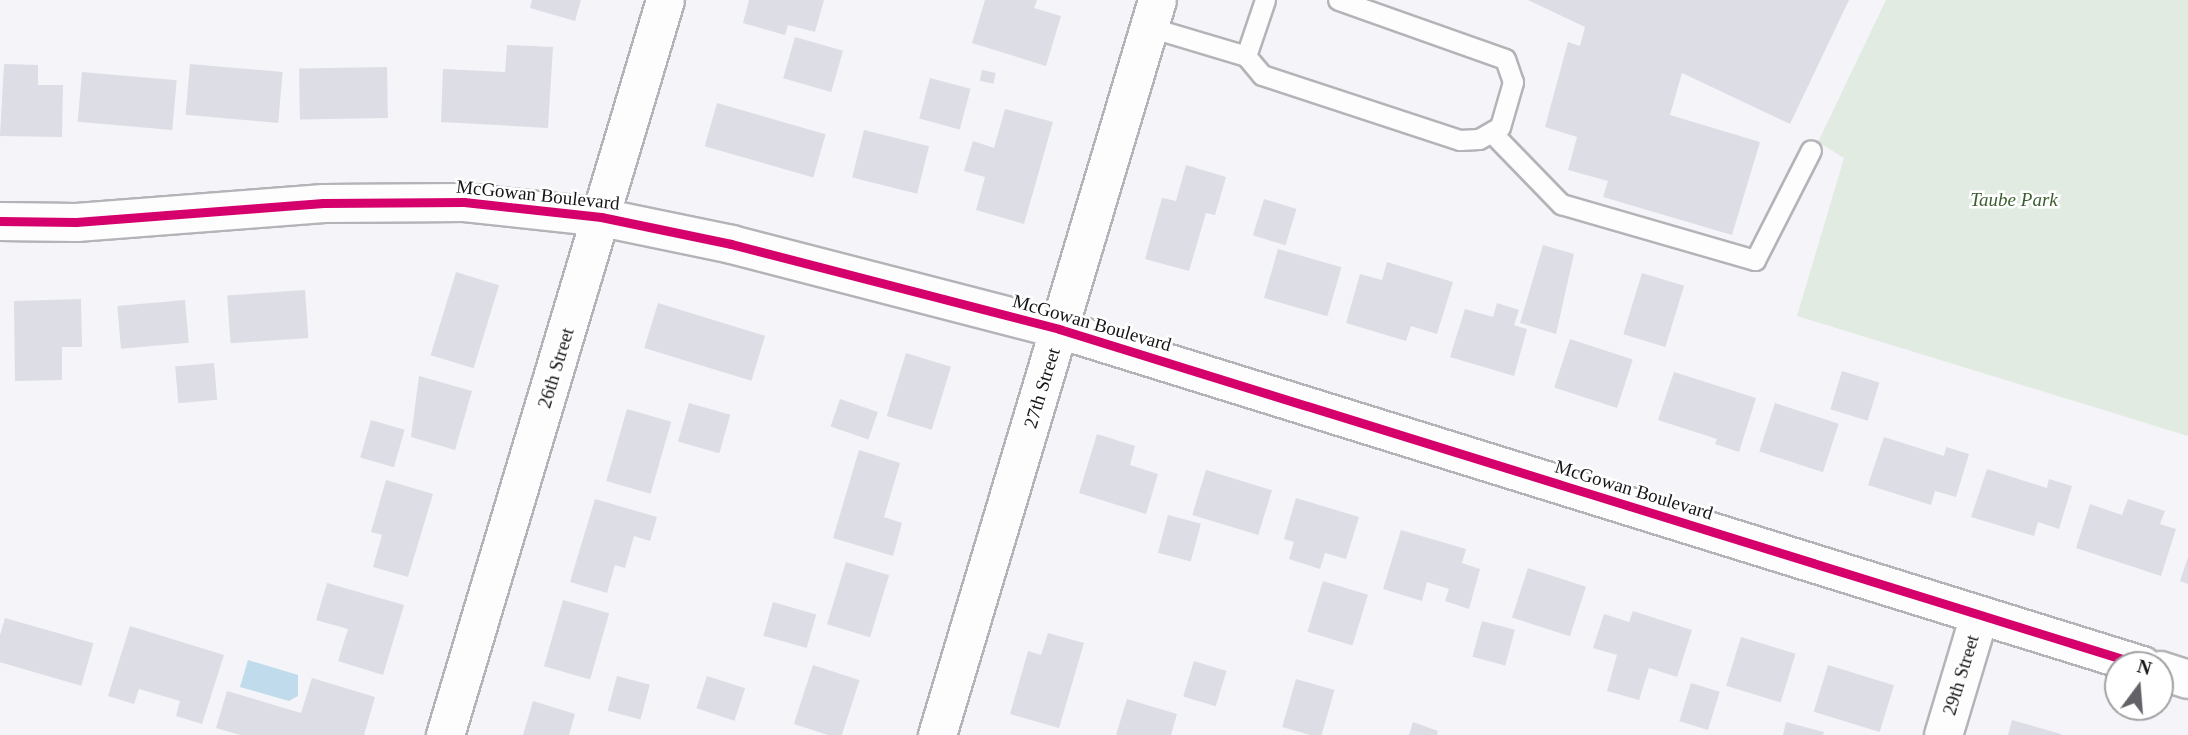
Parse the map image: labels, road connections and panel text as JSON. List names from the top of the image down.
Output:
{
  "streets": {
    "street": [
      "McGowan Boulevard",
      "26th Street",
      "27th Street",
      "29th Street"
    ]
  },
  "crossings": [
    ["McGowan Boulevard", "26th Street"],
    ["McGowan Boulevard", "27th Street"],
    ["McGowan Boulevard", "29th Street"]
  ],
  "parks": ["Taube Park"],
  "north": "top"
}
